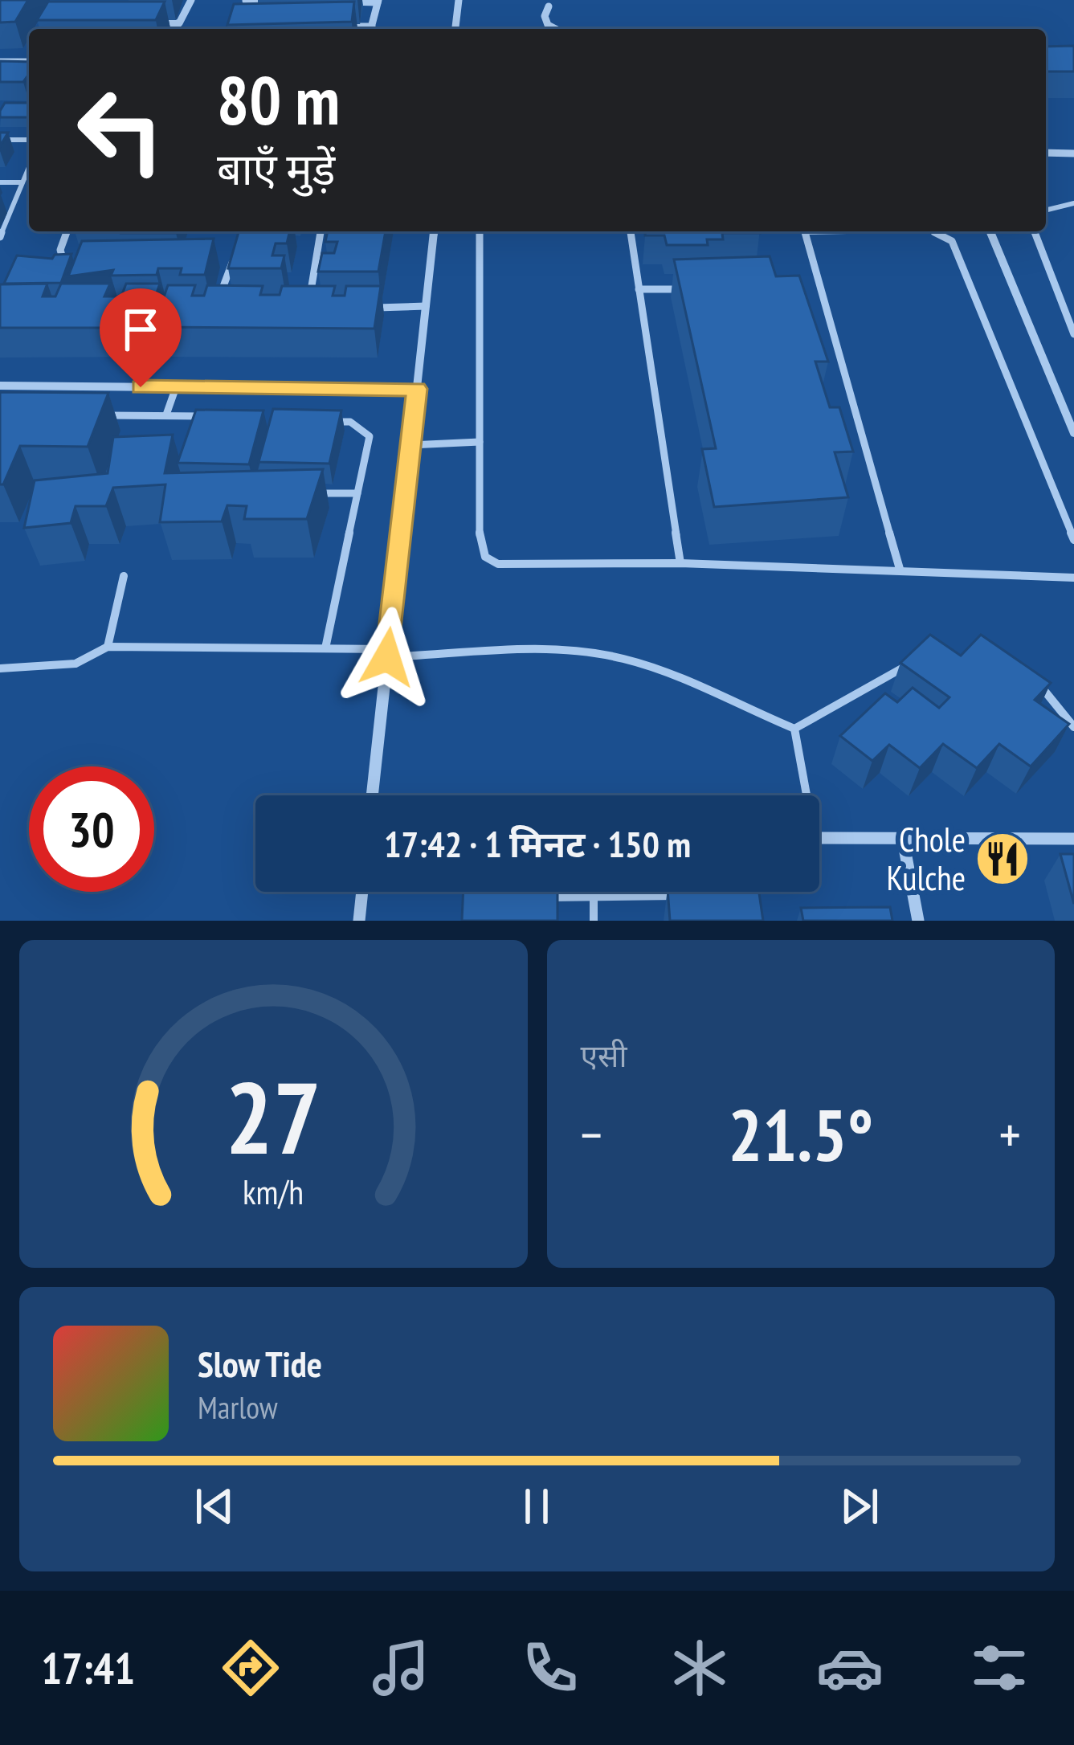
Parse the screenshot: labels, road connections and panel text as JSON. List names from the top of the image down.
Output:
{
  "places": {
    "restaurant": ["Chole Kulche"]
  },
  "page": {
    "turn": ["80 m", "बाएँ मुड़ें"],
    "limit": "30",
    "trip": "17:42 · 1 मिनट · 150 m",
    "tile": "एसी",
    "heat": ["−", "21.5°", "+"],
    "song": ["Slow Tide", "Marlow"],
    "tabs": "17:41",
    "gauge": ["27", "km/h"]
  }
}
